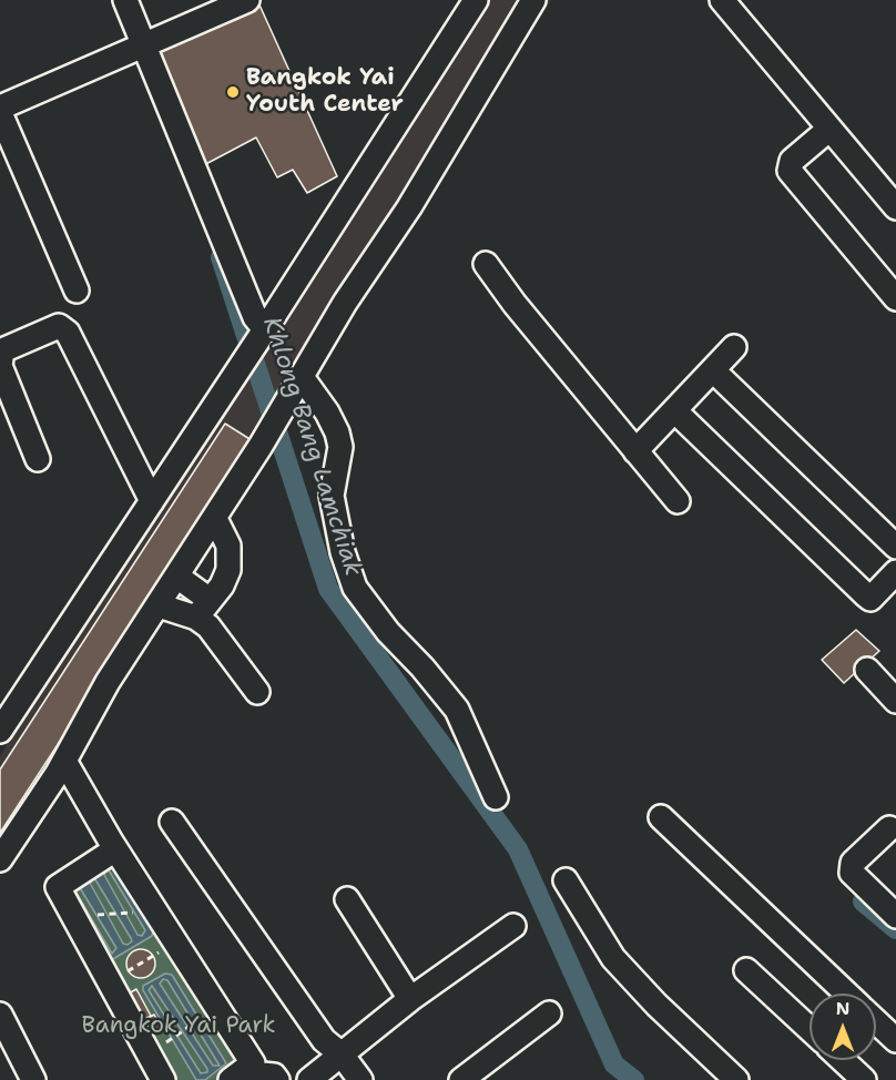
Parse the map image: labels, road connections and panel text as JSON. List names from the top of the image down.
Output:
{
  "water": ["Khlong Bang Lamchiak"],
  "parks": ["Bangkok Yai Park"],
  "places": ["Bangkok Yai Youth Center"],
  "north": "top"
}
